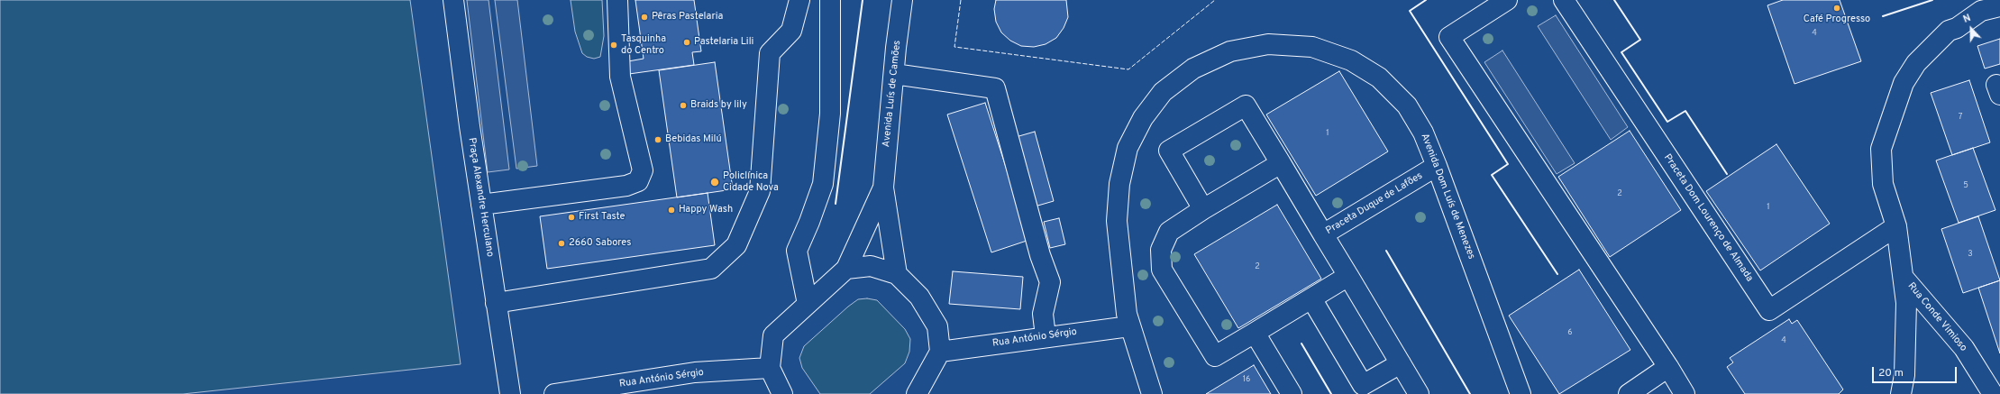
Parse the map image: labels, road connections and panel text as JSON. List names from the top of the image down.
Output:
{
  "streets": {
    "street": [
      "Avenida Luís de Camões",
      "Avenida Dom Luís de Menezes",
      "Praça Alexandre Herculano",
      "Praceta Duque de Lafões",
      "Praceta Dom Lourenço de Almada",
      "Rua Conde Vimioso",
      "Rua António Sérgio"
    ]
  },
  "crossings": [
    ["Avenida Dom Luís de Menezes", "Praceta Duque de Lafões"],
    ["Avenida Dom Luís de Menezes", "Rua António Sérgio"]
  ],
  "places": [
    "Café Progresso",
    "Pêras Pastelaria",
    "Pastelaria Lili",
    "Tasquinha do Centro",
    "Braids by lily",
    "Bebidas Milú",
    "Policlínica Cidade Nova",
    "Happy Wash",
    "First Taste",
    "2660 Sabores"
  ],
  "house_numbers": [
    "4",
    "7",
    "1",
    "5",
    "2",
    "1",
    "3",
    "2",
    "6",
    "4",
    "16"
  ],
  "scale_bar": "20 m",
  "north": "top"
}
